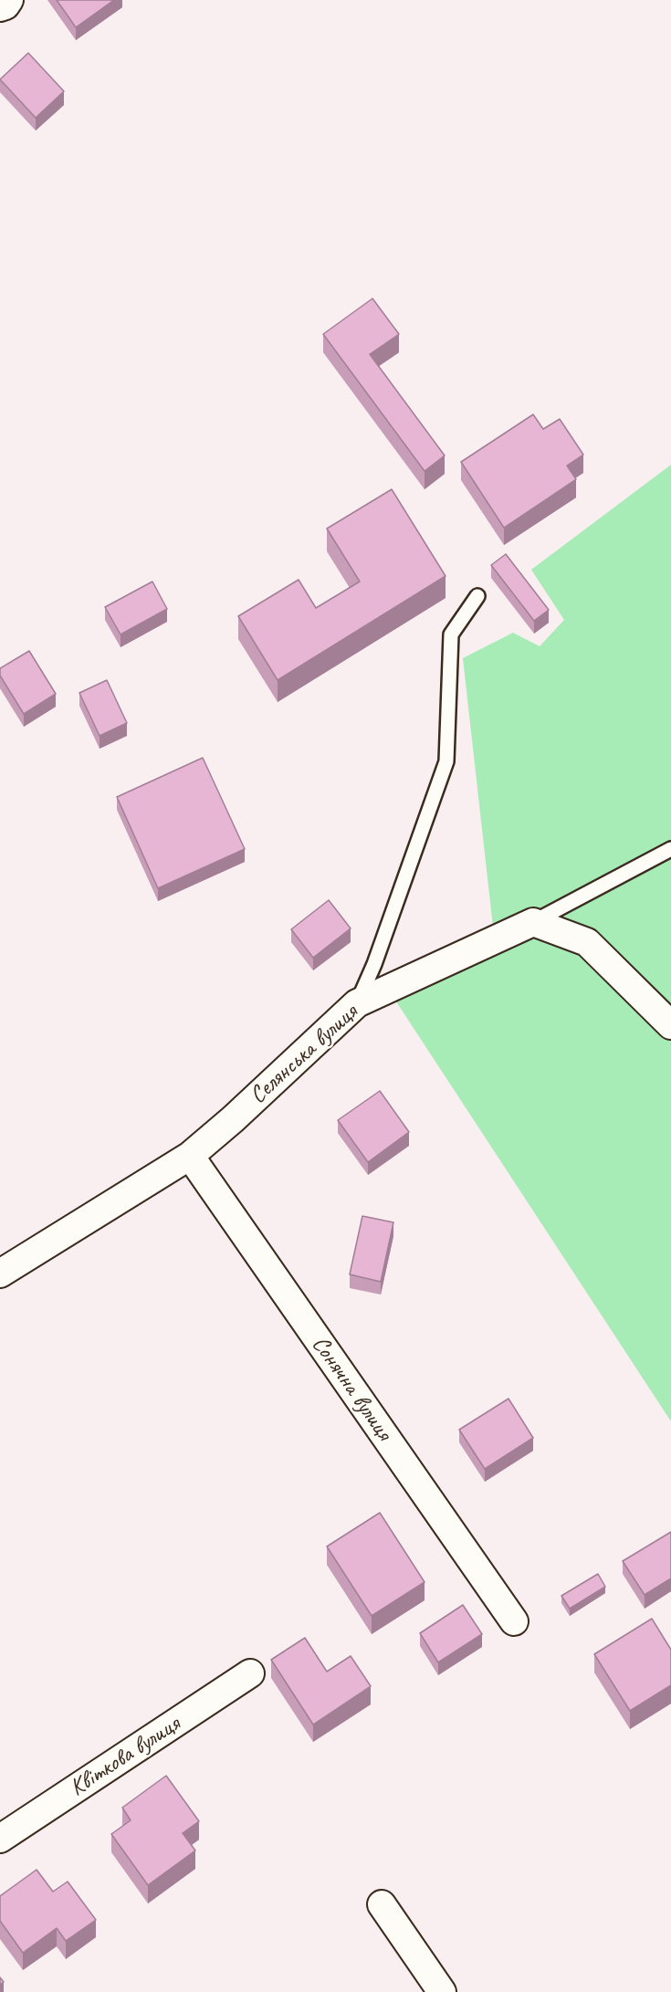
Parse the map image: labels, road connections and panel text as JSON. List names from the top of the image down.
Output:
{
  "streets": {
    "street": ["Селянська вулиця", "Сонячна вулиця", "Квіткова вулиця"]
  },
  "crossings": [
    ["Селянська вулиця", "Сонячна вулиця"]
  ]
}
